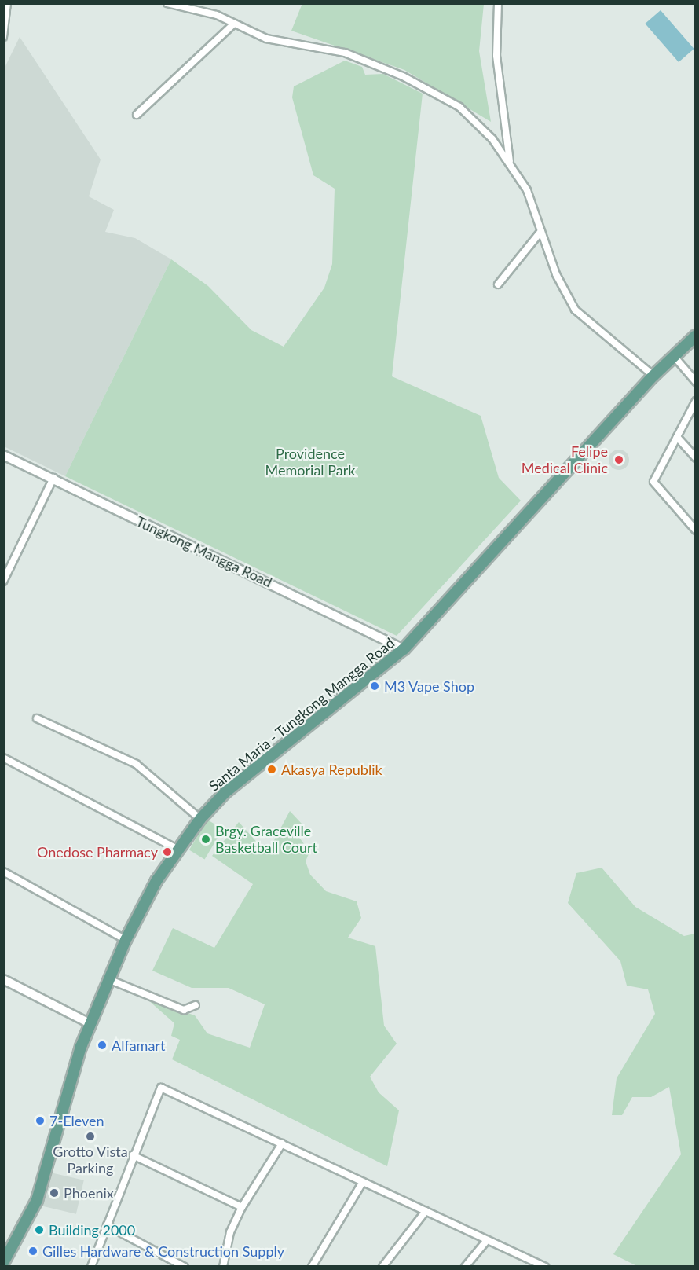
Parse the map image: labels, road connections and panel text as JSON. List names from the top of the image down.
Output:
{
  "streets": {
    "main road": ["Santa Maria - Tungkong Mangga Road"],
    "street": ["Tungkong Mangga Road"]
  },
  "crossings": [
    ["Tungkong Mangga Road", "Santa Maria - Tungkong Mangga Road"]
  ],
  "parks": ["Providence Memorial Park"],
  "places": [
    "Felipe Medical Clinic",
    "M3 Vape Shop",
    "Akasya Republik",
    "Brgy. Graceville Basketball Court",
    "Onedose Pharmacy",
    "Alfamart",
    "7-Eleven",
    "Grotto Vista Parking",
    "Phoenix",
    "Building 2000",
    "Gilles Hardware & Construction Supply"
  ]
}
